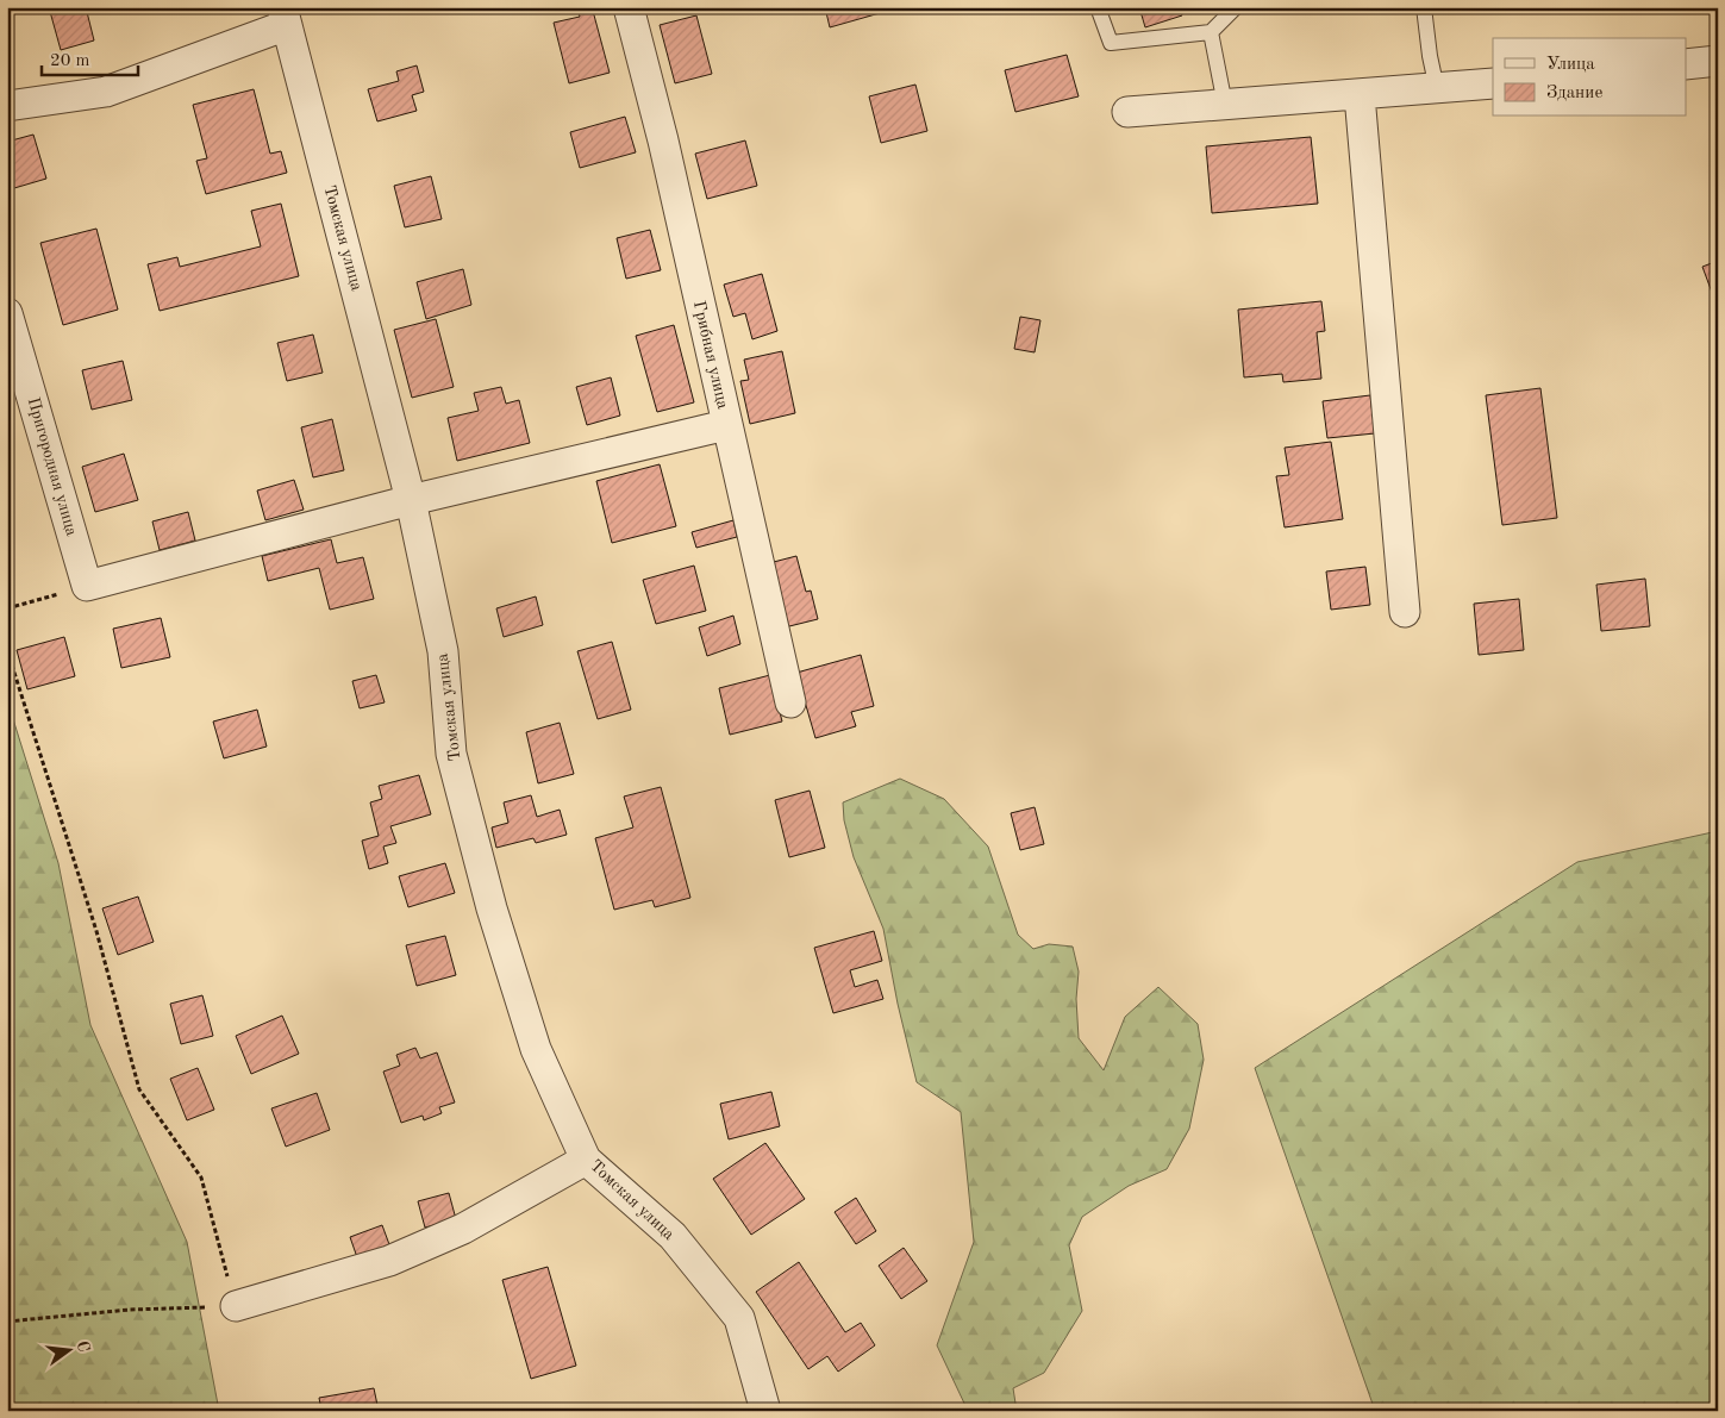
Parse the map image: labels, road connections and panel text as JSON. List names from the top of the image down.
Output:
{
  "streets": {
    "street": ["Томская улица", "Грибная улица", "Пригородная улица"]
  },
  "legend": ["Улица", "Здание"],
  "scale_bar": "20 m",
  "north": "right"
}
